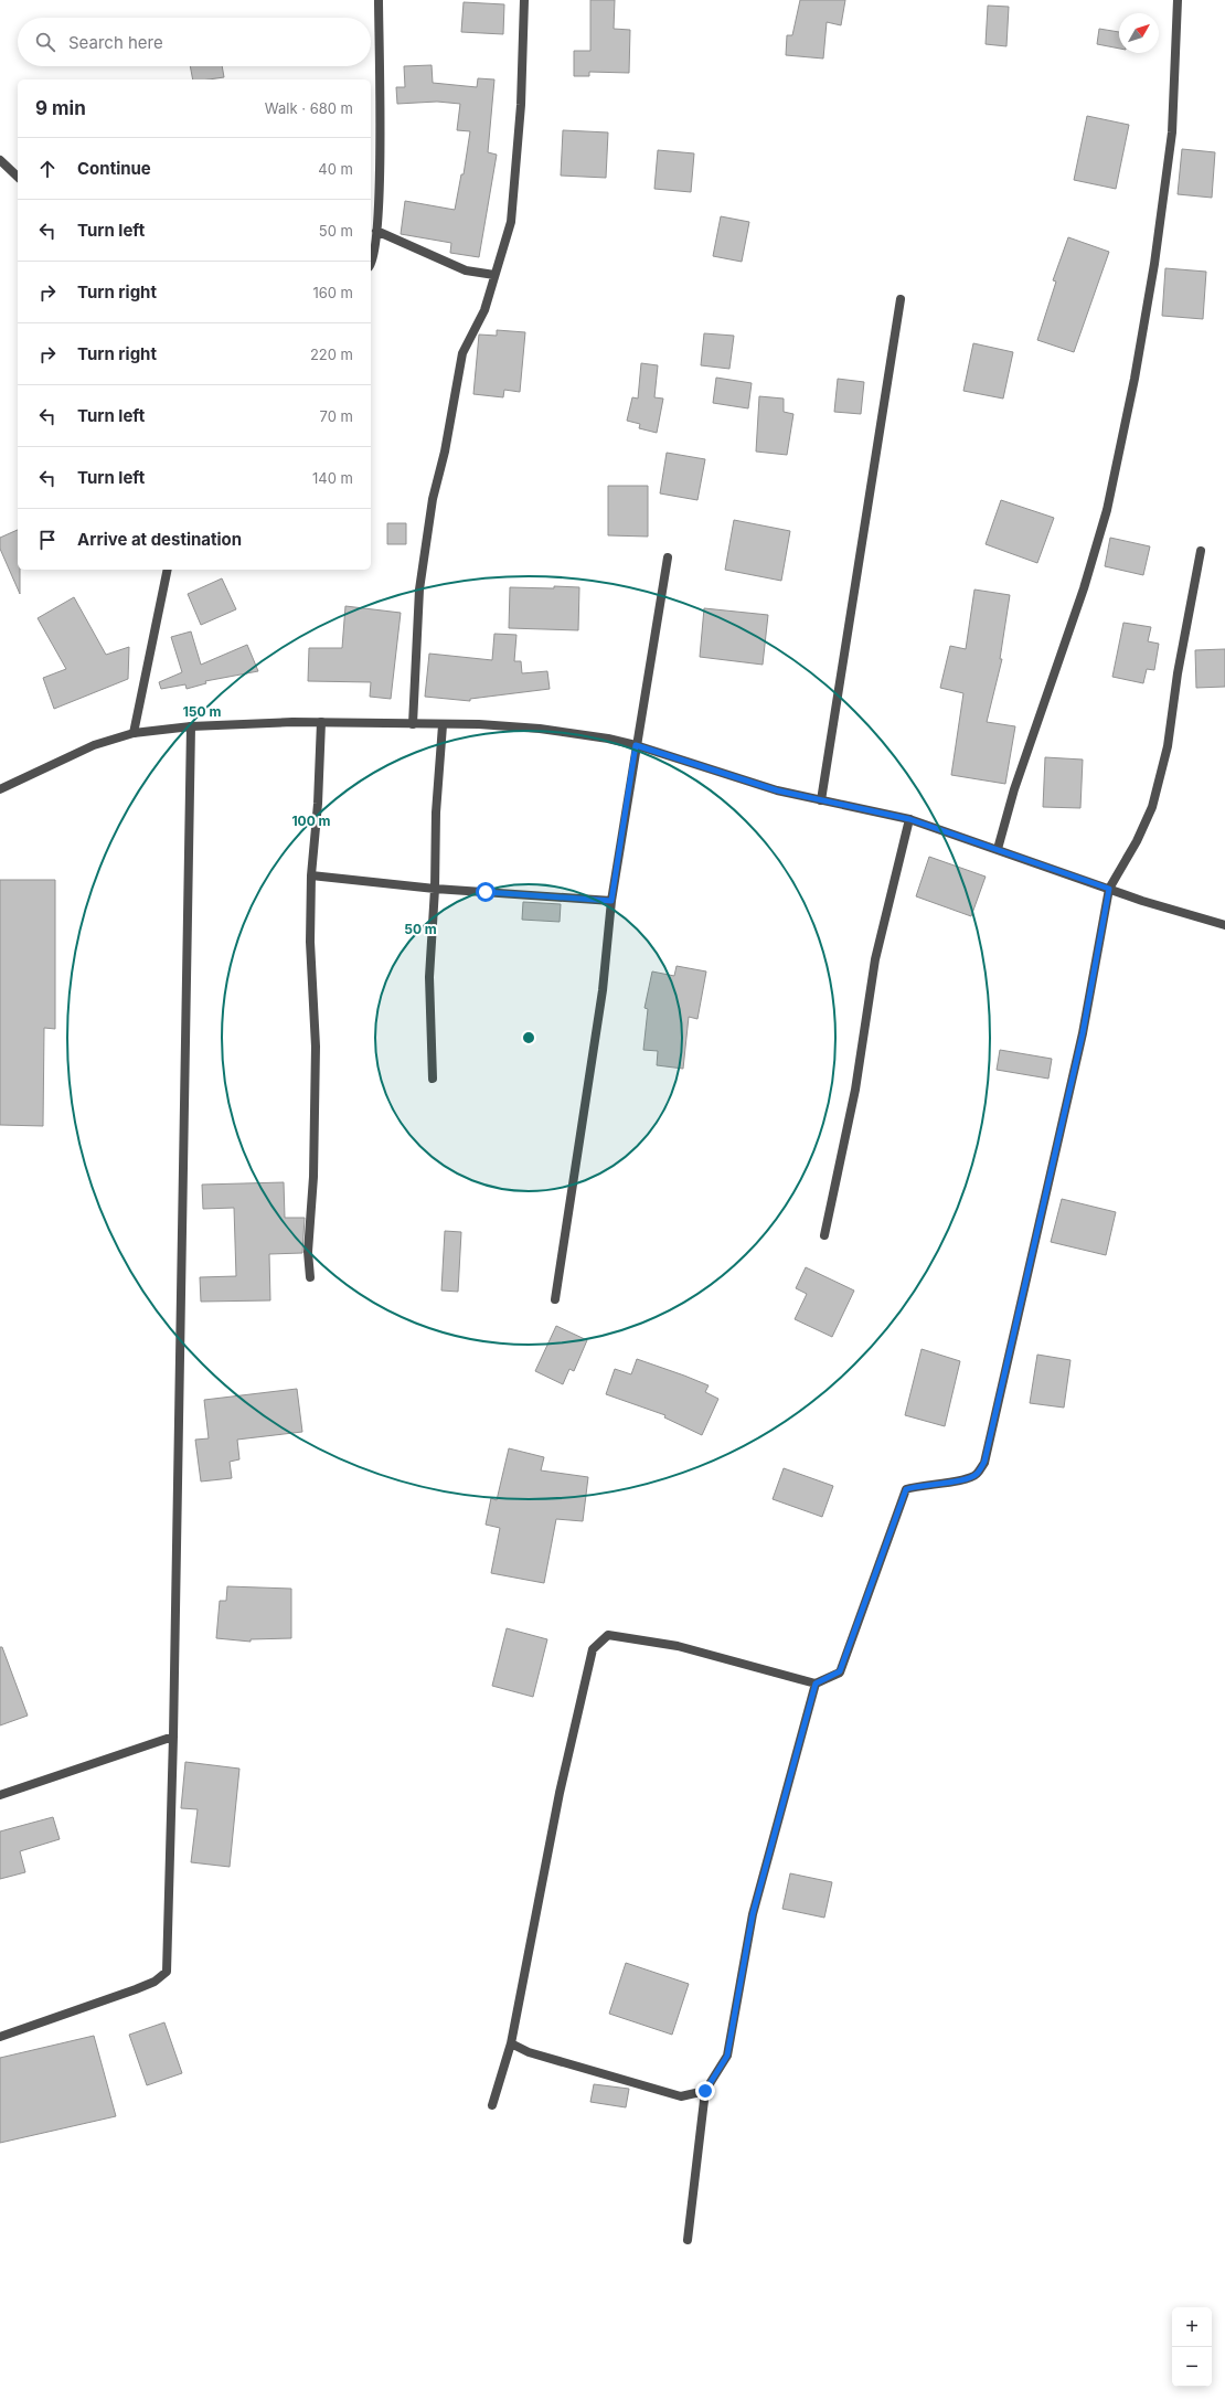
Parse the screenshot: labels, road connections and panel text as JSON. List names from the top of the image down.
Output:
{
  "north": "top right",
  "page": {
    "search": "Search here",
    "heading": ["9 min", "Walk · 680 m"],
    "list": [
      ["Continue", "40 m"],
      ["Turn left", "50 m"],
      ["Turn right", "160 m"],
      ["Turn right", "220 m"],
      ["Turn left", "70 m"],
      ["Turn left", "140 m"],
      "Arrive at destination"
    ],
    "map_buttons": ["+", "−"]
  },
  "rings": ["150 m", "100 m", "50 m"]
}
